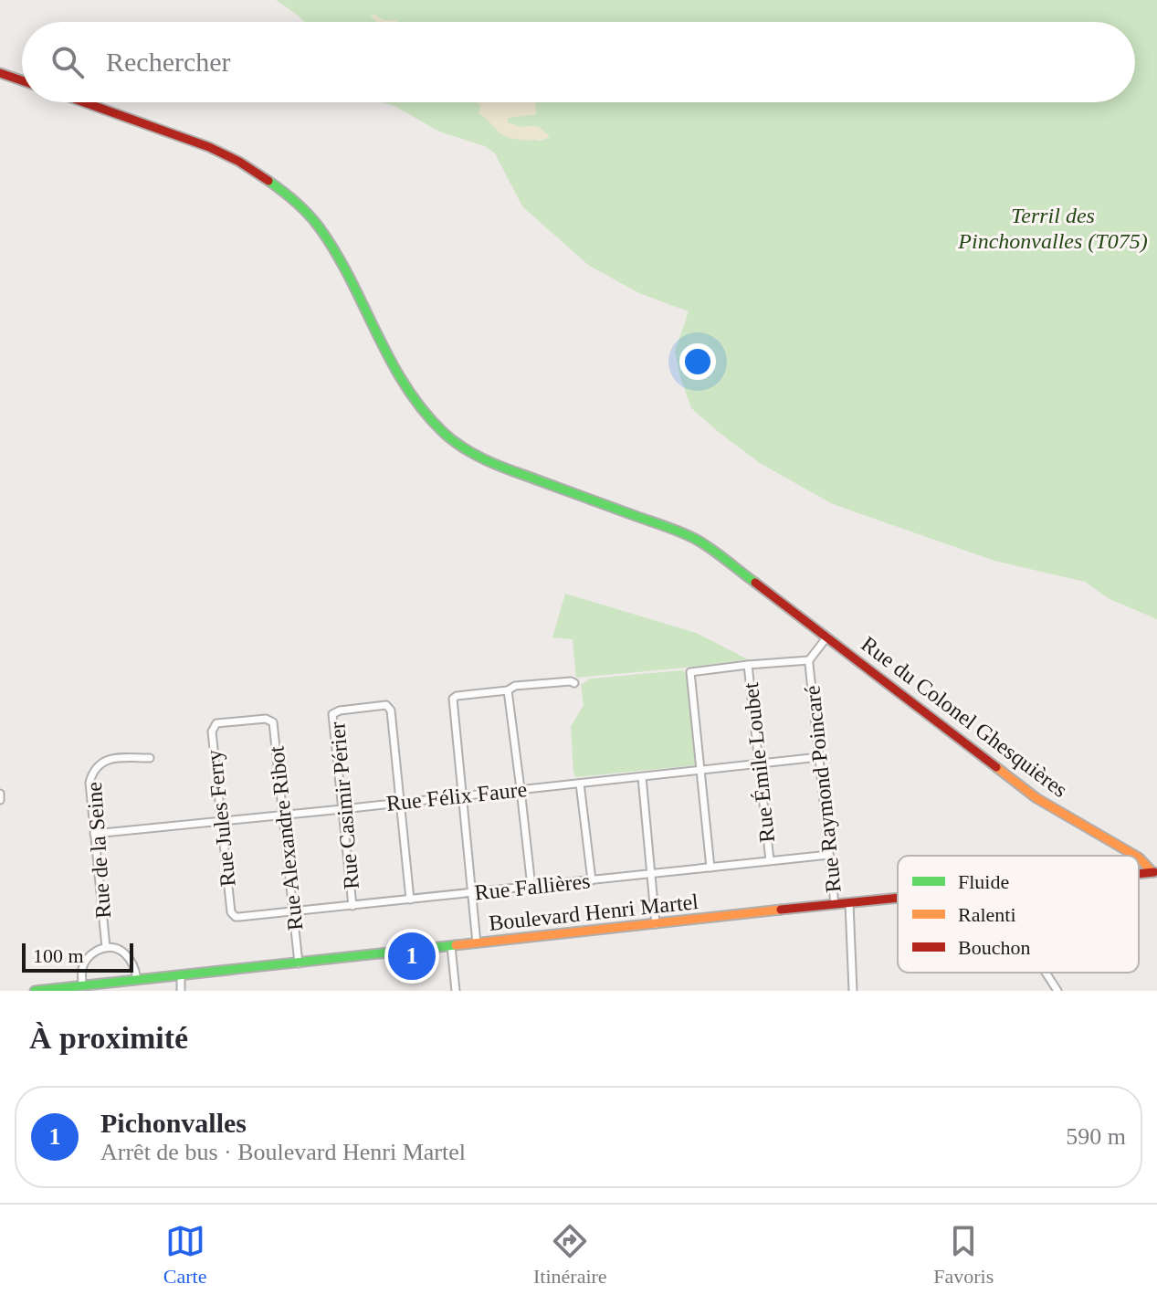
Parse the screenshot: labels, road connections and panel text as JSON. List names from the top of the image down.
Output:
{
  "streets": {
    "main road": ["Rue du Colonel Ghesquières", "Boulevard Henri Martel"],
    "street": [
      "Rue Émile Loubet",
      "Rue Raymond Poincaré",
      "Rue Félix Faure",
      "Rue Casimir Périer",
      "Rue Jules Ferry",
      "Rue Alexandre Ribot",
      "Rue de la Seine",
      "Rue Fallières"
    ]
  },
  "crossings": [
    ["Rue du Colonel Ghesquières", "Rue Raymond Poincaré"],
    ["Rue Émile Loubet", "Rue Félix Faure"],
    ["Rue Émile Loubet", "Rue Fallières"],
    ["Rue Raymond Poincaré", "Rue Félix Faure"],
    ["Rue Raymond Poincaré", "Rue Fallières"],
    ["Rue Raymond Poincaré", "Boulevard Henri Martel"],
    ["Rue Félix Faure", "Rue Casimir Périer"],
    ["Rue Félix Faure", "Rue Jules Ferry"],
    ["Rue Félix Faure", "Rue Alexandre Ribot"],
    ["Rue Félix Faure", "Rue de la Seine"],
    ["Rue Casimir Périer", "Rue Fallières"],
    ["Rue Jules Ferry", "Rue Alexandre Ribot"],
    ["Rue Jules Ferry", "Rue Fallières"],
    ["Rue Alexandre Ribot", "Rue Fallières"],
    ["Rue Alexandre Ribot", "Boulevard Henri Martel"],
    ["Rue de la Seine", "Boulevard Henri Martel"]
  ],
  "parks": ["Terril des Pinchonvalles (T075)"],
  "legend": ["Fluide", "Ralenti", "Bouchon"],
  "scale_bar": "100 m",
  "page": {
    "search": "Rechercher",
    "pins": "1",
    "scale": "100 m",
    "heading": "À proximité",
    "list": [
      {
        "mark": "1",
        "name": "Pichonvalles",
        "note": "Arrêt de bus · Boulevard Henri Martel",
        "value": "590 m"
      }
    ],
    "nav": ["Carte", "Itinéraire", "Favoris"]
  }
}
